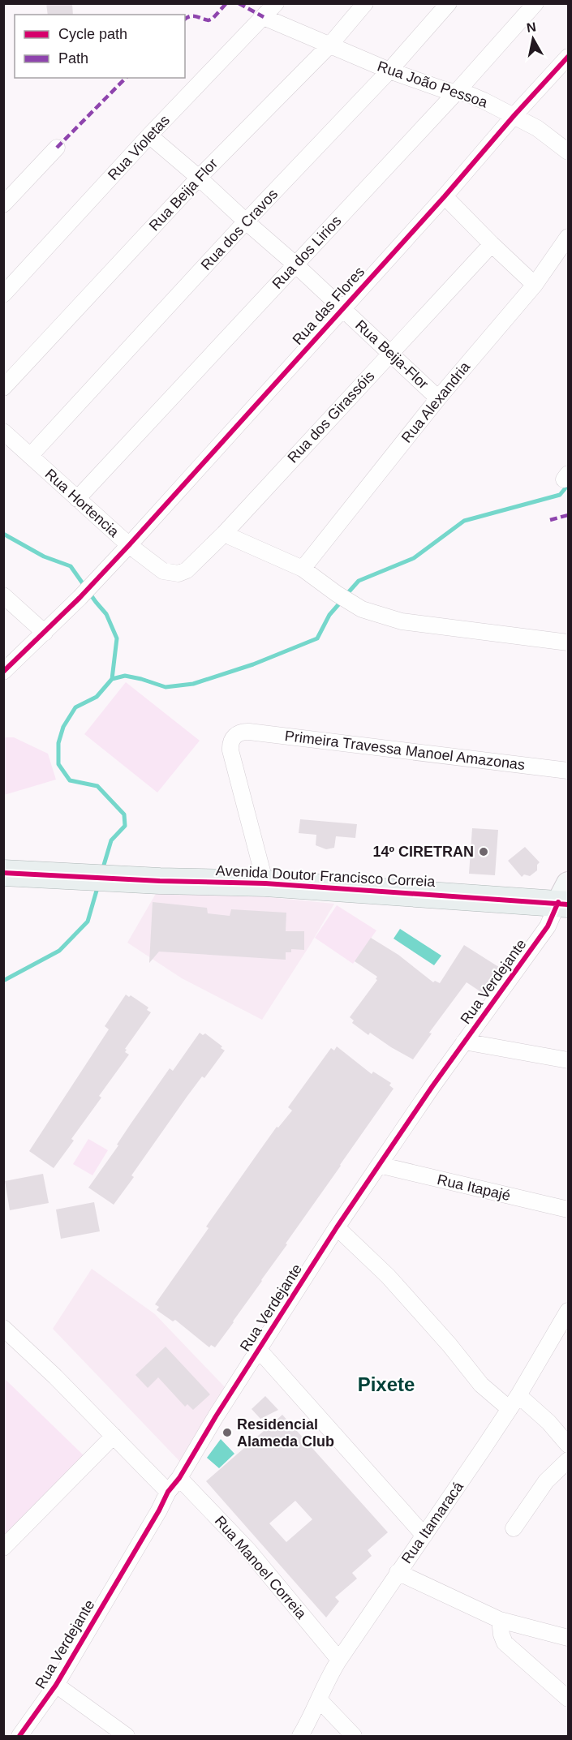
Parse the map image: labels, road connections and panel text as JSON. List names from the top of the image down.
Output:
{
  "streets": {
    "main road": ["Avenida Doutor Francisco Correia"],
    "street": [
      "Rua João Pessoa",
      "Rua Violetas",
      "Rua Beija Flor",
      "Rua dos Cravos",
      "Rua dos Lirios",
      "Rua das Flores",
      "Rua Beija-Flor",
      "Rua Alexandria",
      "Rua dos Girassóis",
      "Rua Hortencia",
      "Primeira Travessa Manoel Amazonas",
      "Rua Verdejante",
      "Rua Itapajé",
      "Rua Itamaracá",
      "Rua Manoel Correia"
    ]
  },
  "crossings": [
    ["Rua João Pessoa", "Rua Violetas"],
    ["Rua João Pessoa", "Rua Beija Flor"],
    ["Rua João Pessoa", "Rua dos Cravos"],
    ["Rua João Pessoa", "Rua dos Lirios"],
    ["Rua João Pessoa", "Rua das Flores"],
    ["Rua Violetas", "Rua Beija-Flor"],
    ["Rua Beija Flor", "Rua Beija-Flor"],
    ["Rua dos Cravos", "Rua Beija-Flor"],
    ["Rua dos Cravos", "Rua Hortencia"],
    ["Rua dos Lirios", "Rua Beija-Flor"],
    ["Rua dos Lirios", "Rua Hortencia"],
    ["Rua das Flores", "Rua Beija-Flor"],
    ["Rua das Flores", "Rua Hortencia"],
    ["Rua Beija-Flor", "Rua Alexandria"],
    ["Rua Beija-Flor", "Rua dos Girassóis"],
    ["Rua dos Girassóis", "Rua Hortencia"],
    ["Primeira Travessa Manoel Amazonas", "Avenida Doutor Francisco Correia"],
    ["Avenida Doutor Francisco Correia", "Rua Verdejante"],
    ["Rua Verdejante", "Rua Itapajé"],
    ["Rua Verdejante", "Rua Manoel Correia"],
    ["Rua Itamaracá", "Rua Manoel Correia"]
  ],
  "districts": ["Pixete"],
  "places": ["14º CIRETRAN", "Residencial Alameda Club"],
  "legend": ["Cycle path", "Path"],
  "north": "top"
}
